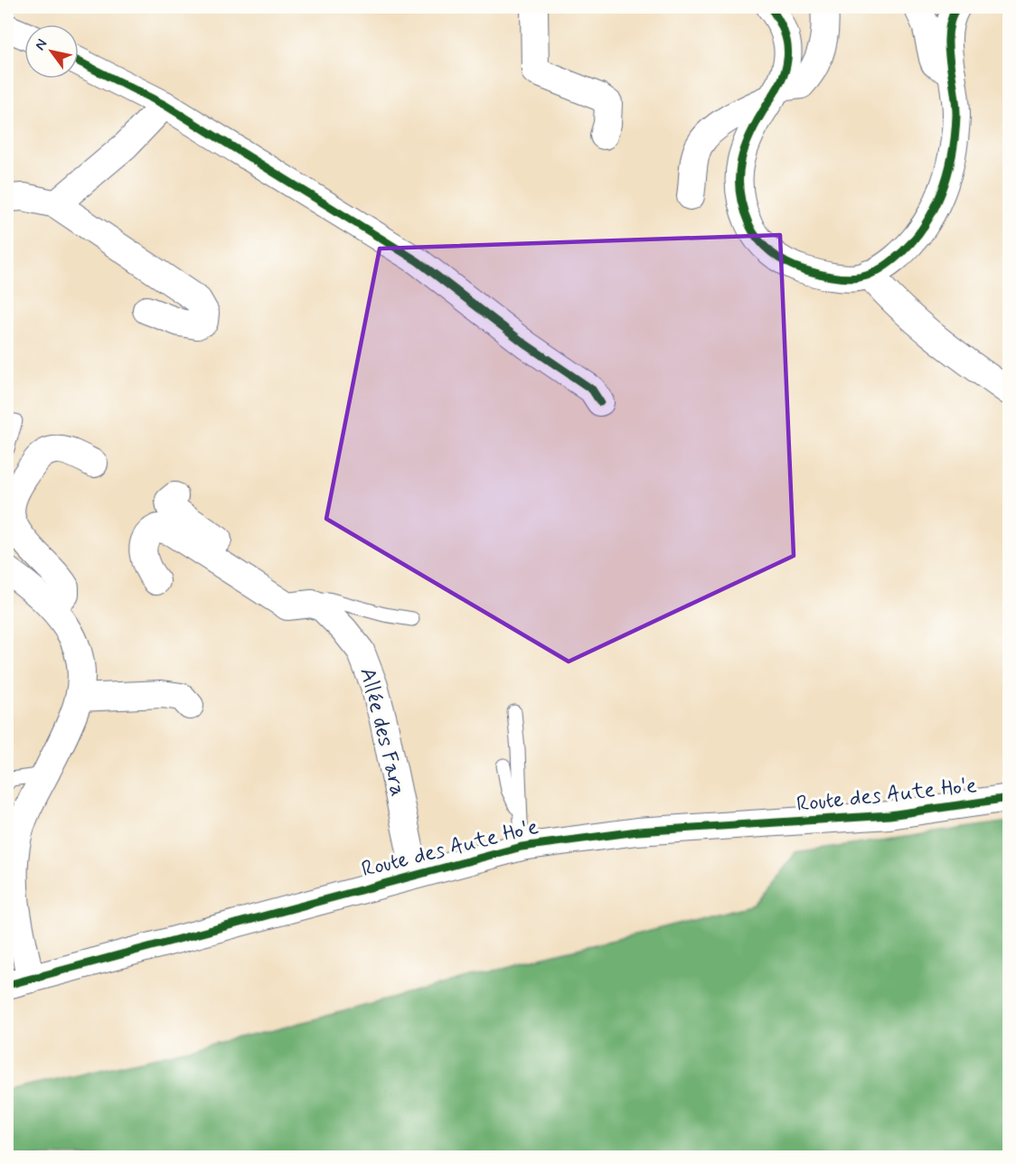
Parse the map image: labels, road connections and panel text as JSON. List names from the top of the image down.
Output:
{
  "streets": {
    "street": ["Allée des Fara", "Route des Aute Ho'e"]
  },
  "crossings": [
    ["Allée des Fara", "Route des Aute Ho'e"]
  ],
  "north": "top left"
}
